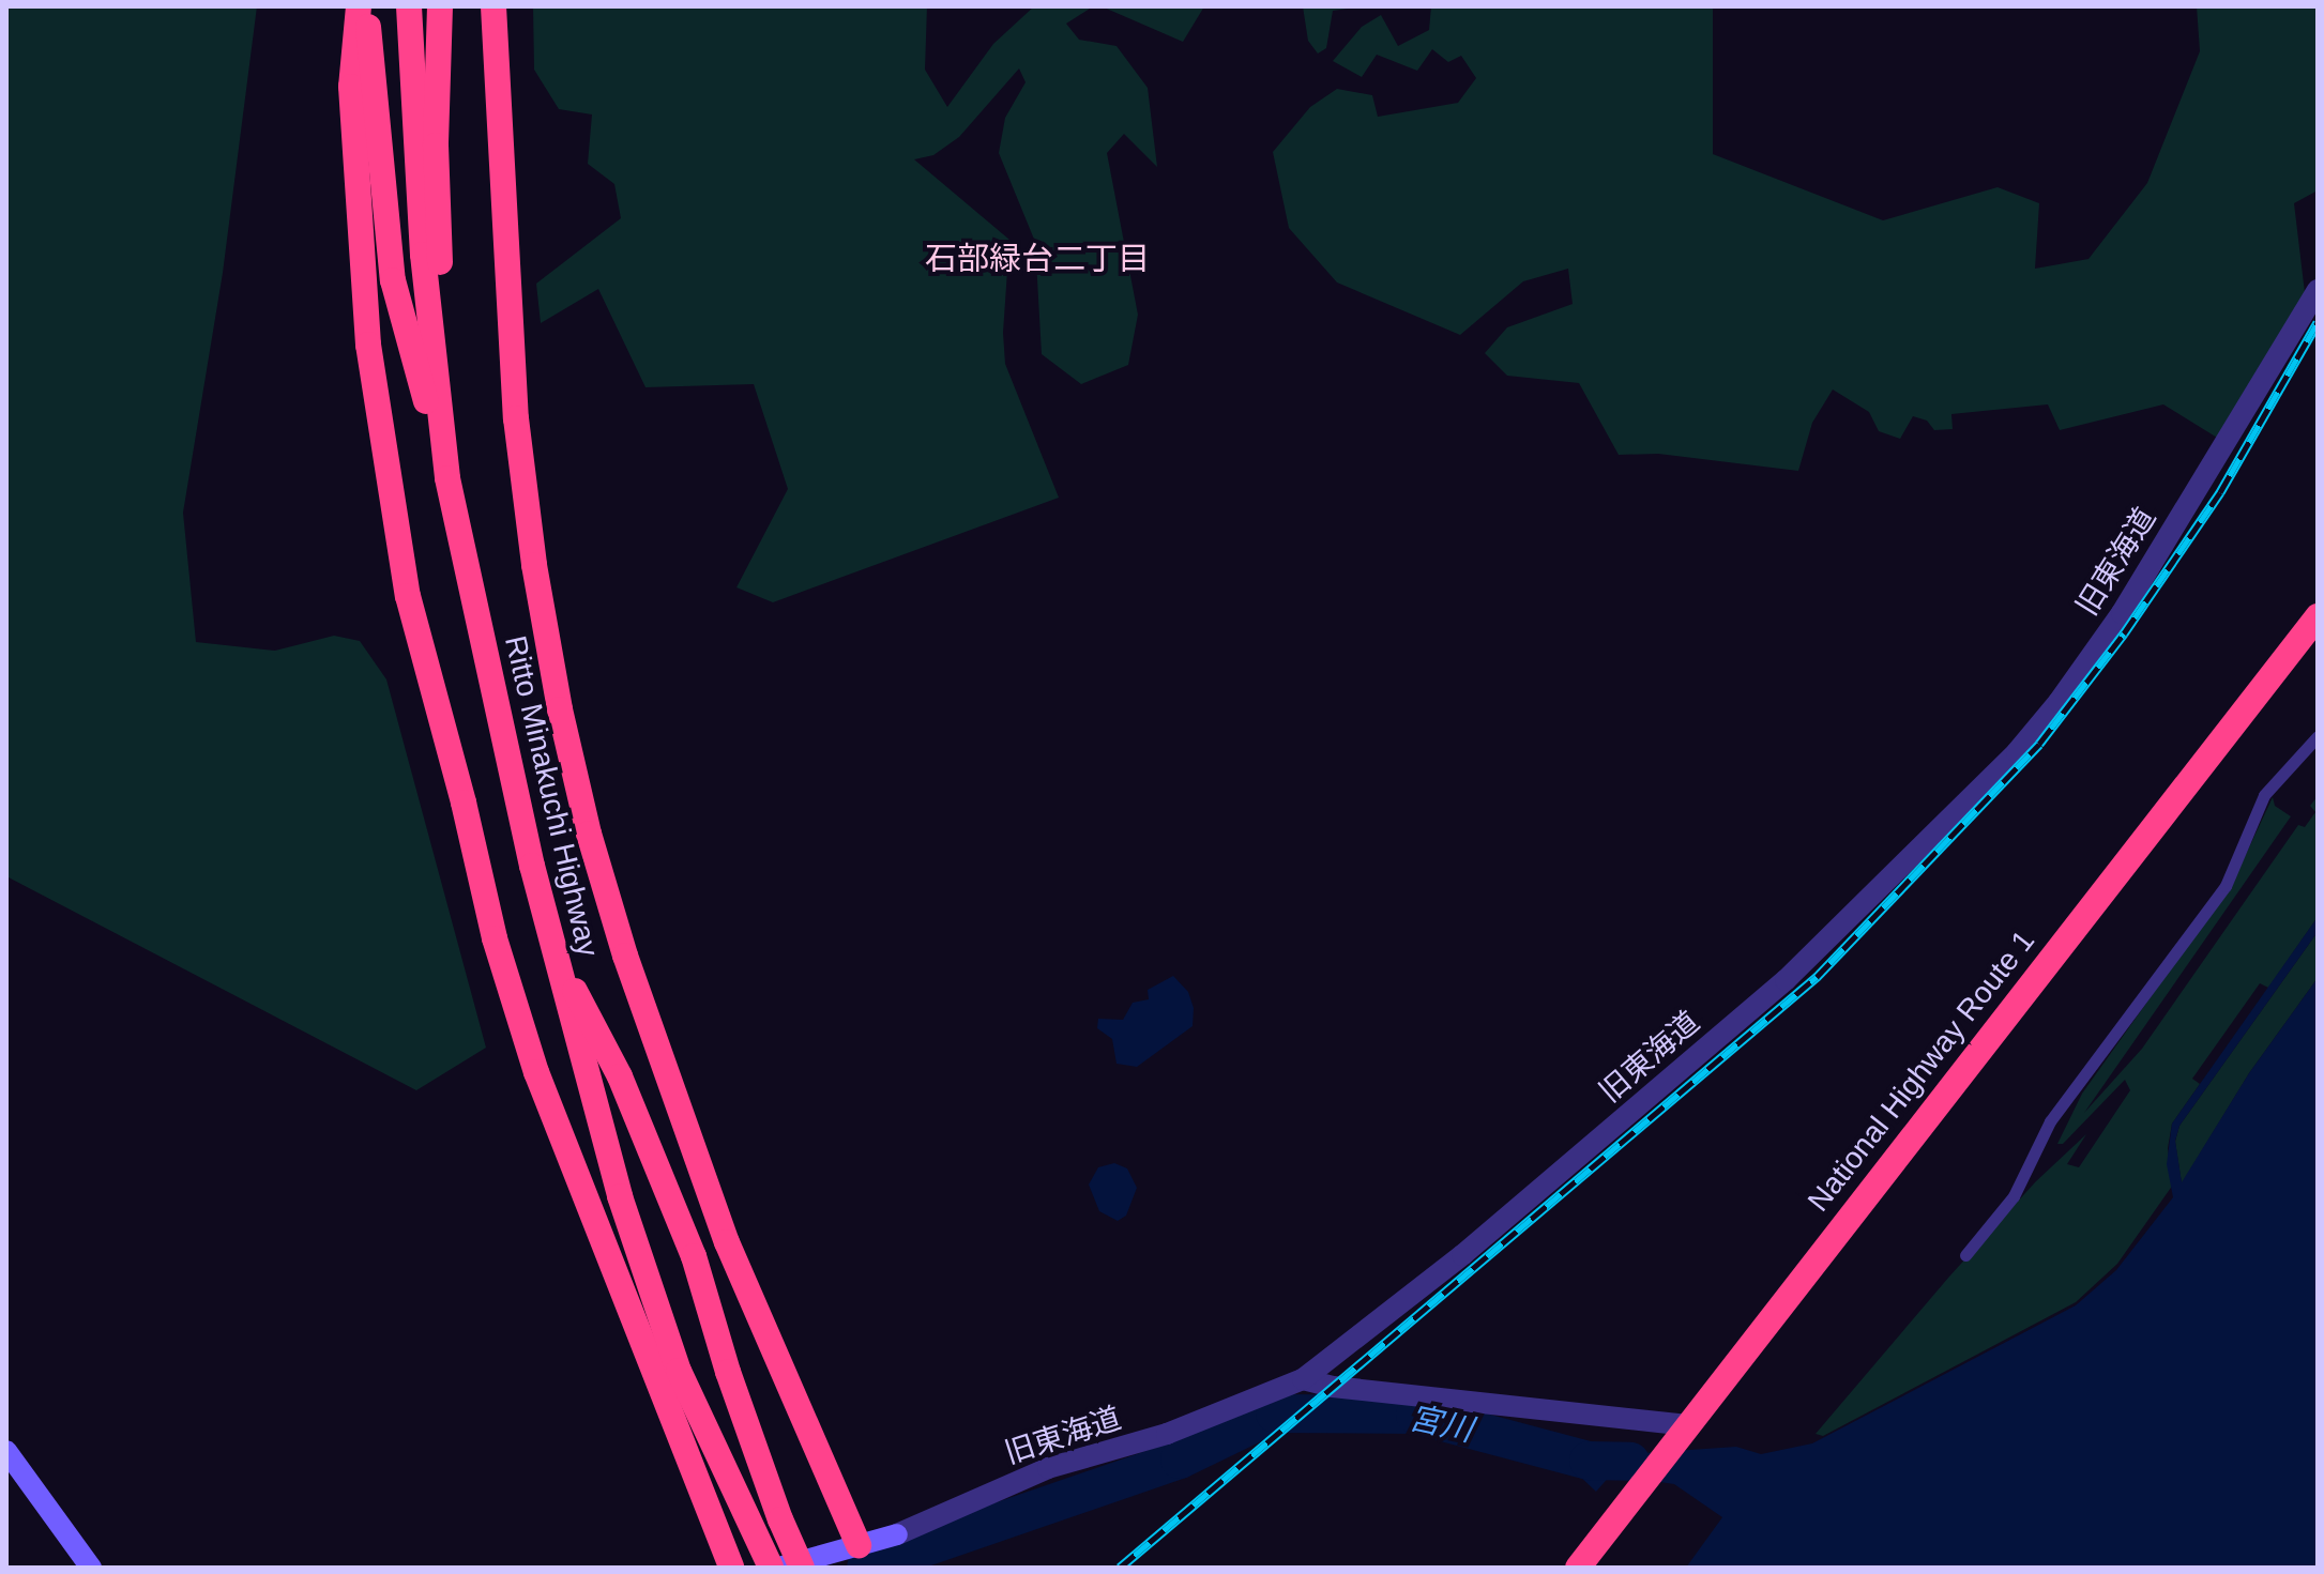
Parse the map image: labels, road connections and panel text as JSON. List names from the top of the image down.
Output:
{
  "streets": {
    "highway": ["Ritto Minakuchi Highway", "National Highway Route 1"],
    "street": ["旧東海道"]
  },
  "districts": ["石部緑台二丁目"],
  "water": ["宮川"]
}
